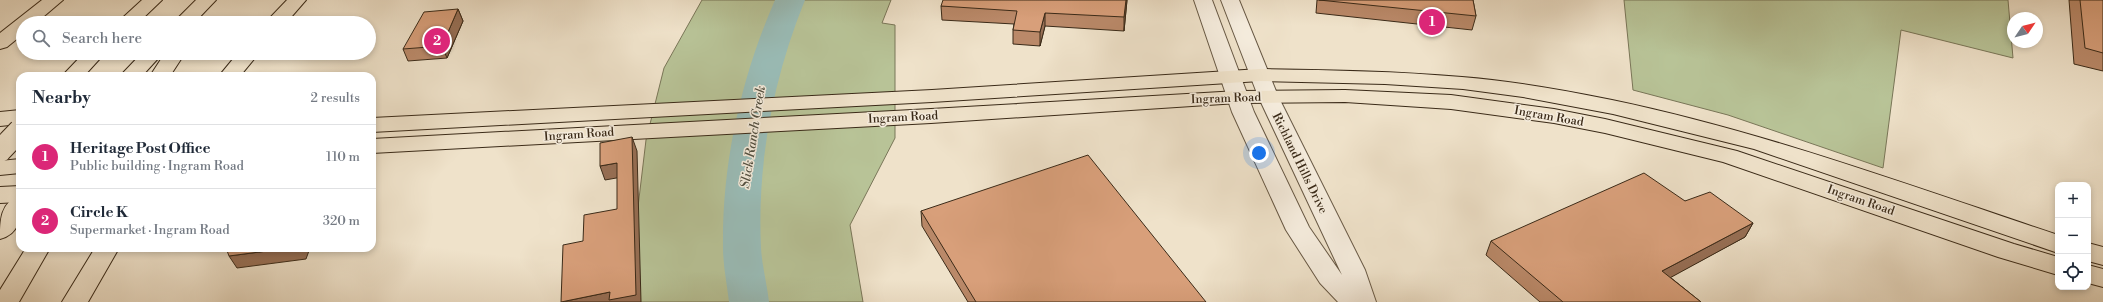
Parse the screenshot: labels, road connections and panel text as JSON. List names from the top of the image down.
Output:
{
  "streets": {
    "main road": ["Ingram Road"],
    "street": ["Richland Hills Drive"]
  },
  "crossings": [
    ["Ingram Road", "Richland Hills Drive"]
  ],
  "water": ["Slick Ranch Creek"],
  "north": "top right",
  "page": {
    "pins": ["1", "2"],
    "search": "Search here",
    "heading": ["Nearby", "2 results"],
    "list": [
      {
        "mark": "1",
        "name": "Heritage Post Office",
        "note": "Public building · Ingram Road",
        "value": "110 m"
      },
      {
        "mark": "2",
        "name": "Circle K",
        "note": "Supermarket · Ingram Road",
        "value": "320 m"
      }
    ],
    "map_buttons": ["+", "−"]
  }
}
